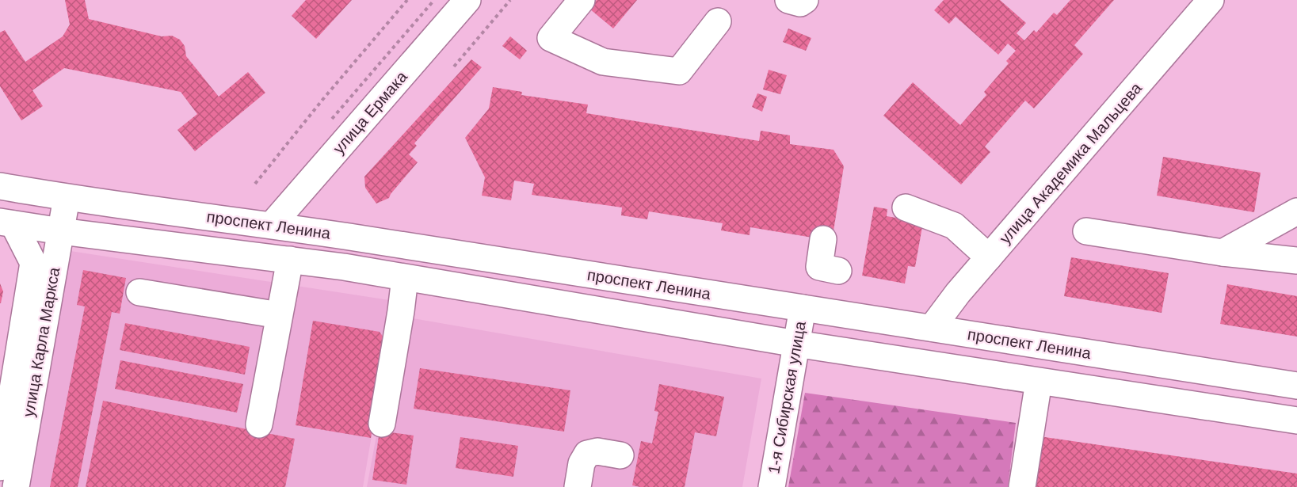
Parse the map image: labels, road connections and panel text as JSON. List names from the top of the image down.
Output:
{
  "streets": {
    "main road": [
      "улица Ермака",
      "улица Академика Мальцева",
      "проспект Ленина",
      "улица Карла Маркса",
      "1-я Сибирская улица"
    ]
  },
  "crossings": [
    ["улица Ермака", "проспект Ленина"],
    ["улица Академика Мальцева", "проспект Ленина"],
    ["проспект Ленина", "улица Карла Маркса"],
    ["проспект Ленина", "1-я Сибирская улица"]
  ]
}
